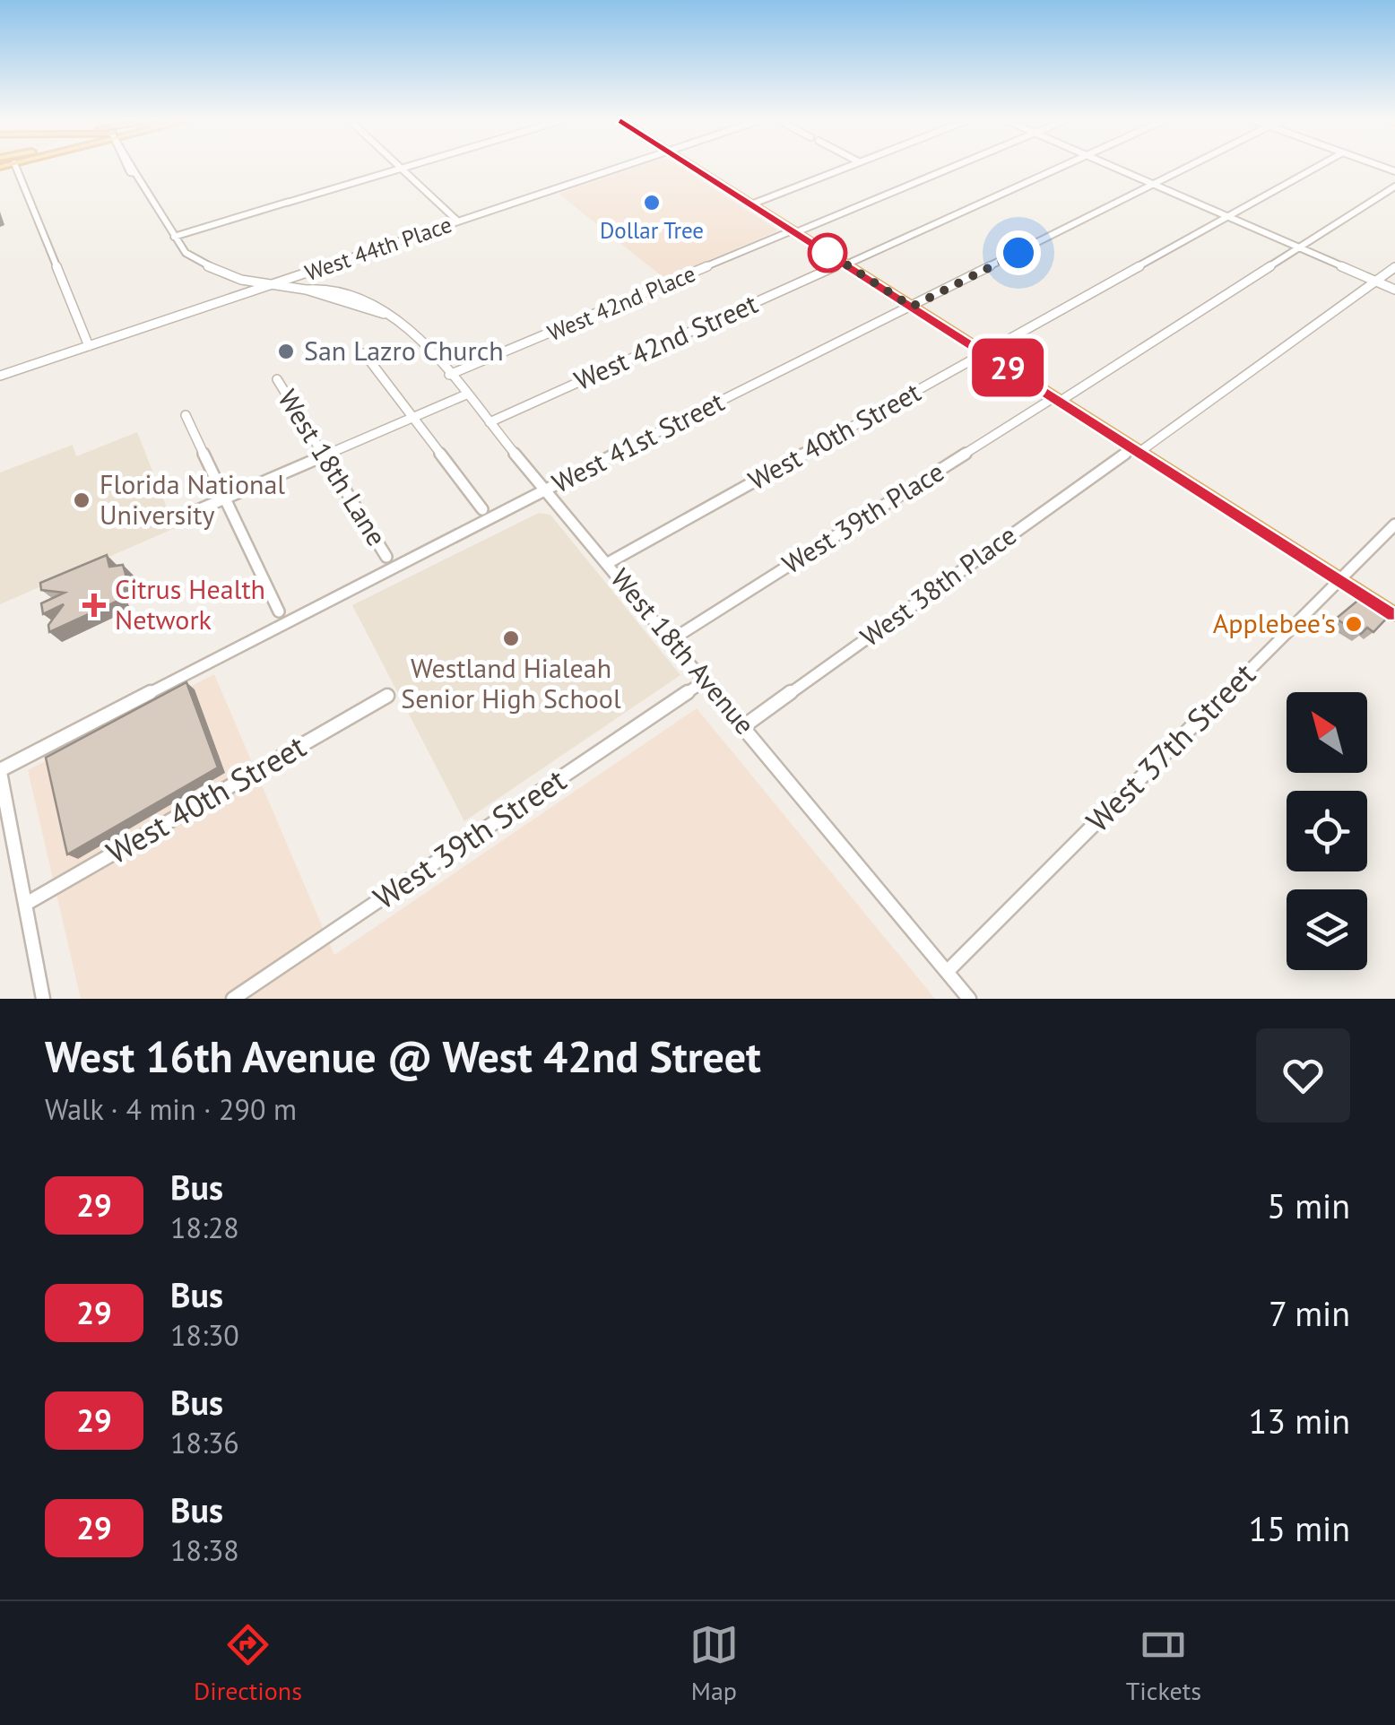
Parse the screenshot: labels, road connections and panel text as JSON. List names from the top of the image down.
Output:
{
  "streets": {
    "street": [
      "West 44th Place",
      "West 42nd Place",
      "West 42nd Street",
      "West 40th Street",
      "West 41st Street",
      "West 18th Lane",
      "West 39th Place",
      "West 38th Place",
      "West 18th Avenue",
      "West 37th Street",
      "West 39th Street"
    ]
  },
  "crossings": [
    ["West 44th Place", "West 18th Avenue"],
    ["West 42nd Place", "West 18th Avenue"],
    ["West 42nd Street", "West 18th Avenue"],
    ["West 40th Street", "West 18th Avenue"],
    ["West 41st Street", "West 18th Avenue"],
    ["West 39th Place", "West 18th Avenue"],
    ["West 38th Place", "West 18th Avenue"],
    ["West 18th Avenue", "West 37th Street"],
    ["West 18th Avenue", "West 39th Street"]
  ],
  "places": {
    "other": [
      "Dollar Tree",
      "San Lazro Church",
      "Florida National University",
      "Applebee's",
      "Westland Hialeah Senior High School"
    ],
    "health": ["Citrus Health Network"]
  },
  "lines": ["bus line 29"],
  "north": "top left",
  "page": {
    "on_map": "29",
    "heading": ["West 16th Avenue @ West 42nd Street", "Walk · 4 min · 290 m"],
    "list": [
      {
        "mark": "29",
        "name": "Bus",
        "note": "18:28",
        "value": "5 min"
      },
      {
        "mark": "29",
        "name": "Bus",
        "note": "18:30",
        "value": "7 min"
      },
      {
        "mark": "29",
        "name": "Bus",
        "note": "18:36",
        "value": "13 min"
      },
      {
        "mark": "29",
        "name": "Bus",
        "note": "18:38",
        "value": "15 min"
      }
    ],
    "tabs": ["Directions", "Map", "Tickets"]
  }
}
